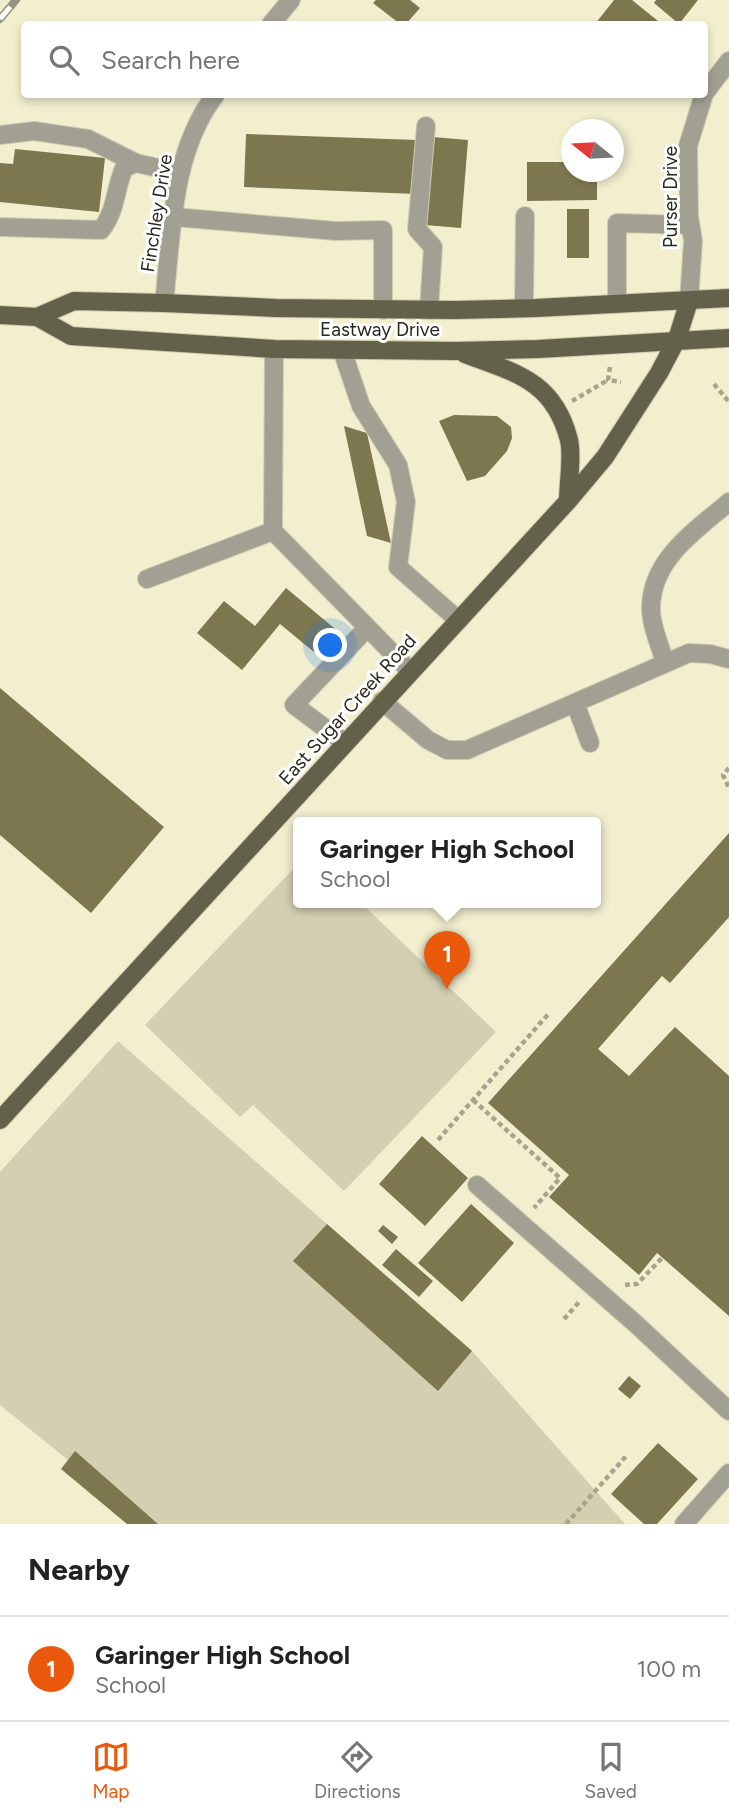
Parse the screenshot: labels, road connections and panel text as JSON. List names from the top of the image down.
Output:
{
  "streets": {
    "main road": ["Eastway Drive", "East Sugar Creek Road"],
    "street": ["Purser Drive", "Finchley Drive"]
  },
  "crossings": [
    ["Purser Drive", "Eastway Drive"],
    ["Purser Drive", "East Sugar Creek Road"],
    ["Finchley Drive", "Eastway Drive"],
    ["Eastway Drive", "East Sugar Creek Road"]
  ],
  "north": "left",
  "page": {
    "search": "Search here",
    "popup": ["Garinger High School", "School"],
    "pins": "1",
    "heading": "Nearby",
    "list": [
      {
        "mark": "1",
        "name": "Garinger High School",
        "note": "School",
        "value": "100 m"
      }
    ],
    "nav": ["Map", "Directions", "Saved"]
  }
}
